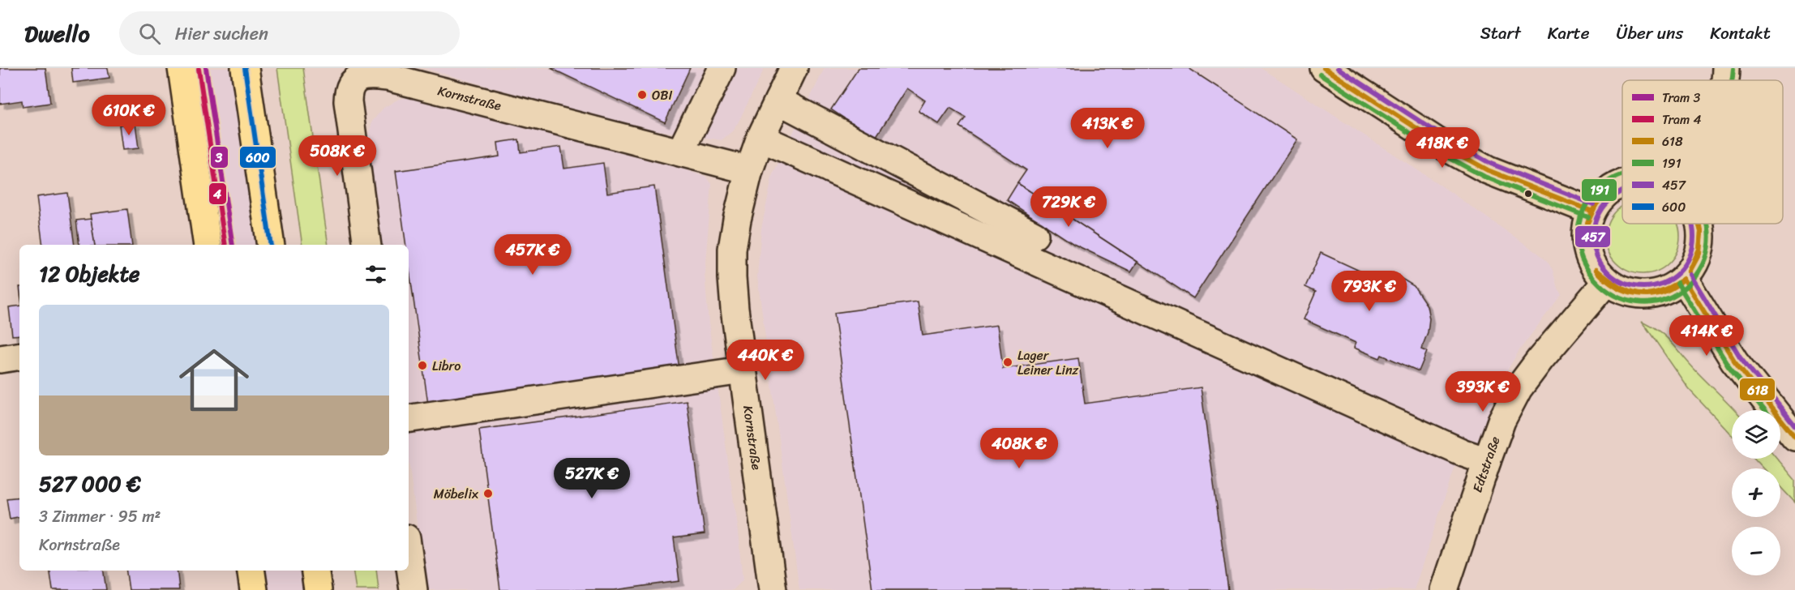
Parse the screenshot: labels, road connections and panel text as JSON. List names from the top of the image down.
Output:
{
  "streets": {
    "street": ["Kornstraße", "Edtstraße"]
  },
  "places": [
    "OBI",
    "Lager Leiner Linz",
    "Libro",
    "Möbelix"
  ],
  "lines": [
    "tram line 3",
    "transit line 618",
    "transit line 457",
    "transit line 600",
    "tram line 4",
    "transit line 191"
  ],
  "legend": [
    "Tram 3",
    "Tram 4",
    "618",
    "191",
    "457",
    "600"
  ],
  "page": {
    "header": "Dwello",
    "search": "Hier suchen",
    "nav": [
      "Start",
      "Karte",
      "Über uns",
      "Kontakt"
    ],
    "price": [
      "610K €",
      "413K €",
      "418K €",
      "508K €",
      "729K €",
      "457K €",
      "793K €",
      "414K €",
      "440K €",
      "393K €",
      "408K €",
      "527K €"
    ],
    "heading": "12 Objekte",
    "list": [
      {
        "name": "527 000 €",
        "note": "3 Zimmer · 95 m² · Kornstraße"
      }
    ],
    "map_buttons": ["+", "−"]
  }
}
